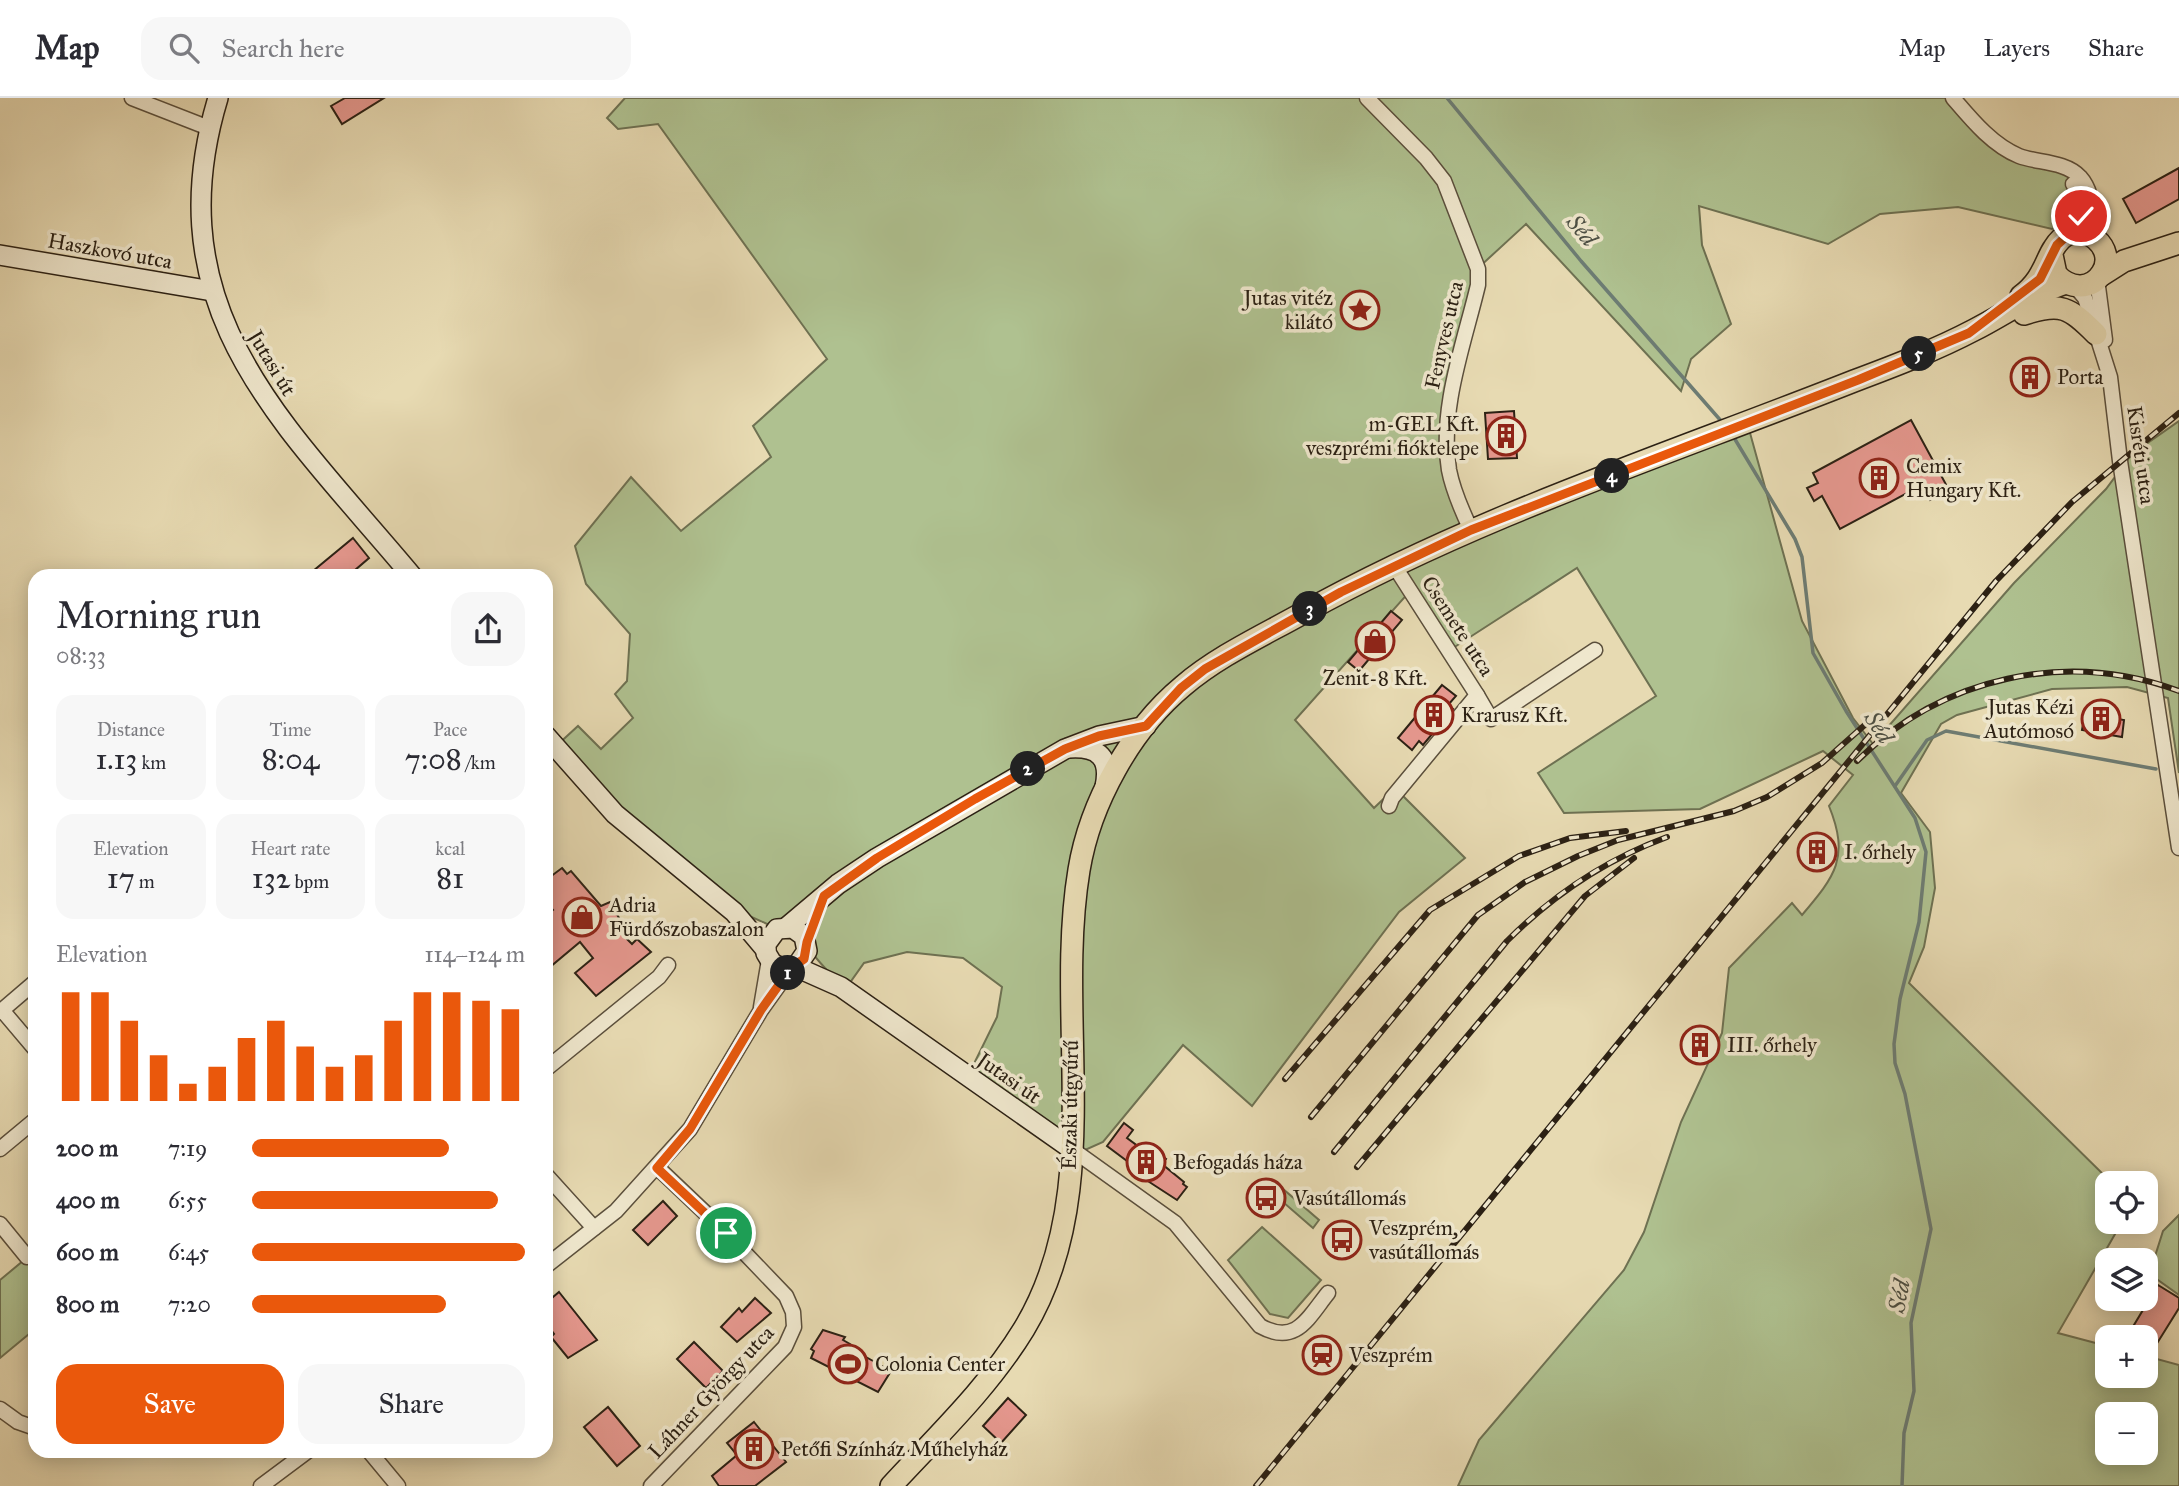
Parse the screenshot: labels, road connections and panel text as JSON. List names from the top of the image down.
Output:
{
  "streets": {
    "main road": ["Északi útgyűrű"],
    "street": [
      "Haszkovó utca",
      "Fenyves utca",
      "Jutasi út",
      "Kisréti utca",
      "Csemete utca",
      "Láhner György utca"
    ]
  },
  "crossings": [
    ["Haszkovó utca", "Jutasi út"],
    ["Fenyves utca", "Északi útgyűrű"],
    ["Jutasi út", "Északi útgyűrű"],
    ["Csemete utca", "Északi útgyűrű"]
  ],
  "water": ["Séd"],
  "places": {
    "place": ["Jutas vitéz kilátó"],
    "building": [
      "Porta",
      "m-GEL Kft. veszprémi fióktelepe",
      "Cemix Hungary Kft.",
      "Krarusz Kft.",
      "Jutas Kézi Autómosó",
      "I. őrhely",
      "III. őrhely",
      "Befogadás háza",
      "Petőfi Színház Műhelyház"
    ],
    "shop": ["Zenit-8 Kft.", "Adria Fürdőszobaszalon"],
    "bus stop": ["Vasútállomás", "Veszprém, vasútállomás"],
    "station": ["Veszprém"],
    "sports": ["Colonia Center"]
  },
  "page": {
    "header": "Map",
    "search": "Search here",
    "nav": ["Map", "Layers", "Share"],
    "pins": [
      "5",
      "4",
      "3",
      "2",
      "1"
    ],
    "heading": ["Morning run", "08:33"],
    "stats": [
      ["Distance", "1.13 km"],
      ["Time", "8:04"],
      ["Pace", "7:08 /km"],
      ["Elevation", "17 m"],
      ["Heart rate", "132 bpm"],
      ["kcal", "81"]
    ],
    "chart": ["Elevation", "114–124 m"],
    "list": [
      {
        "name": "200 m",
        "note": "7:19"
      },
      {
        "name": "400 m",
        "note": "6:55"
      },
      {
        "name": "600 m",
        "note": "6:45"
      },
      {
        "name": "800 m",
        "note": "7:20"
      }
    ],
    "map_buttons": ["+", "−"],
    "buttons": ["Save", "Share"]
  }
}
